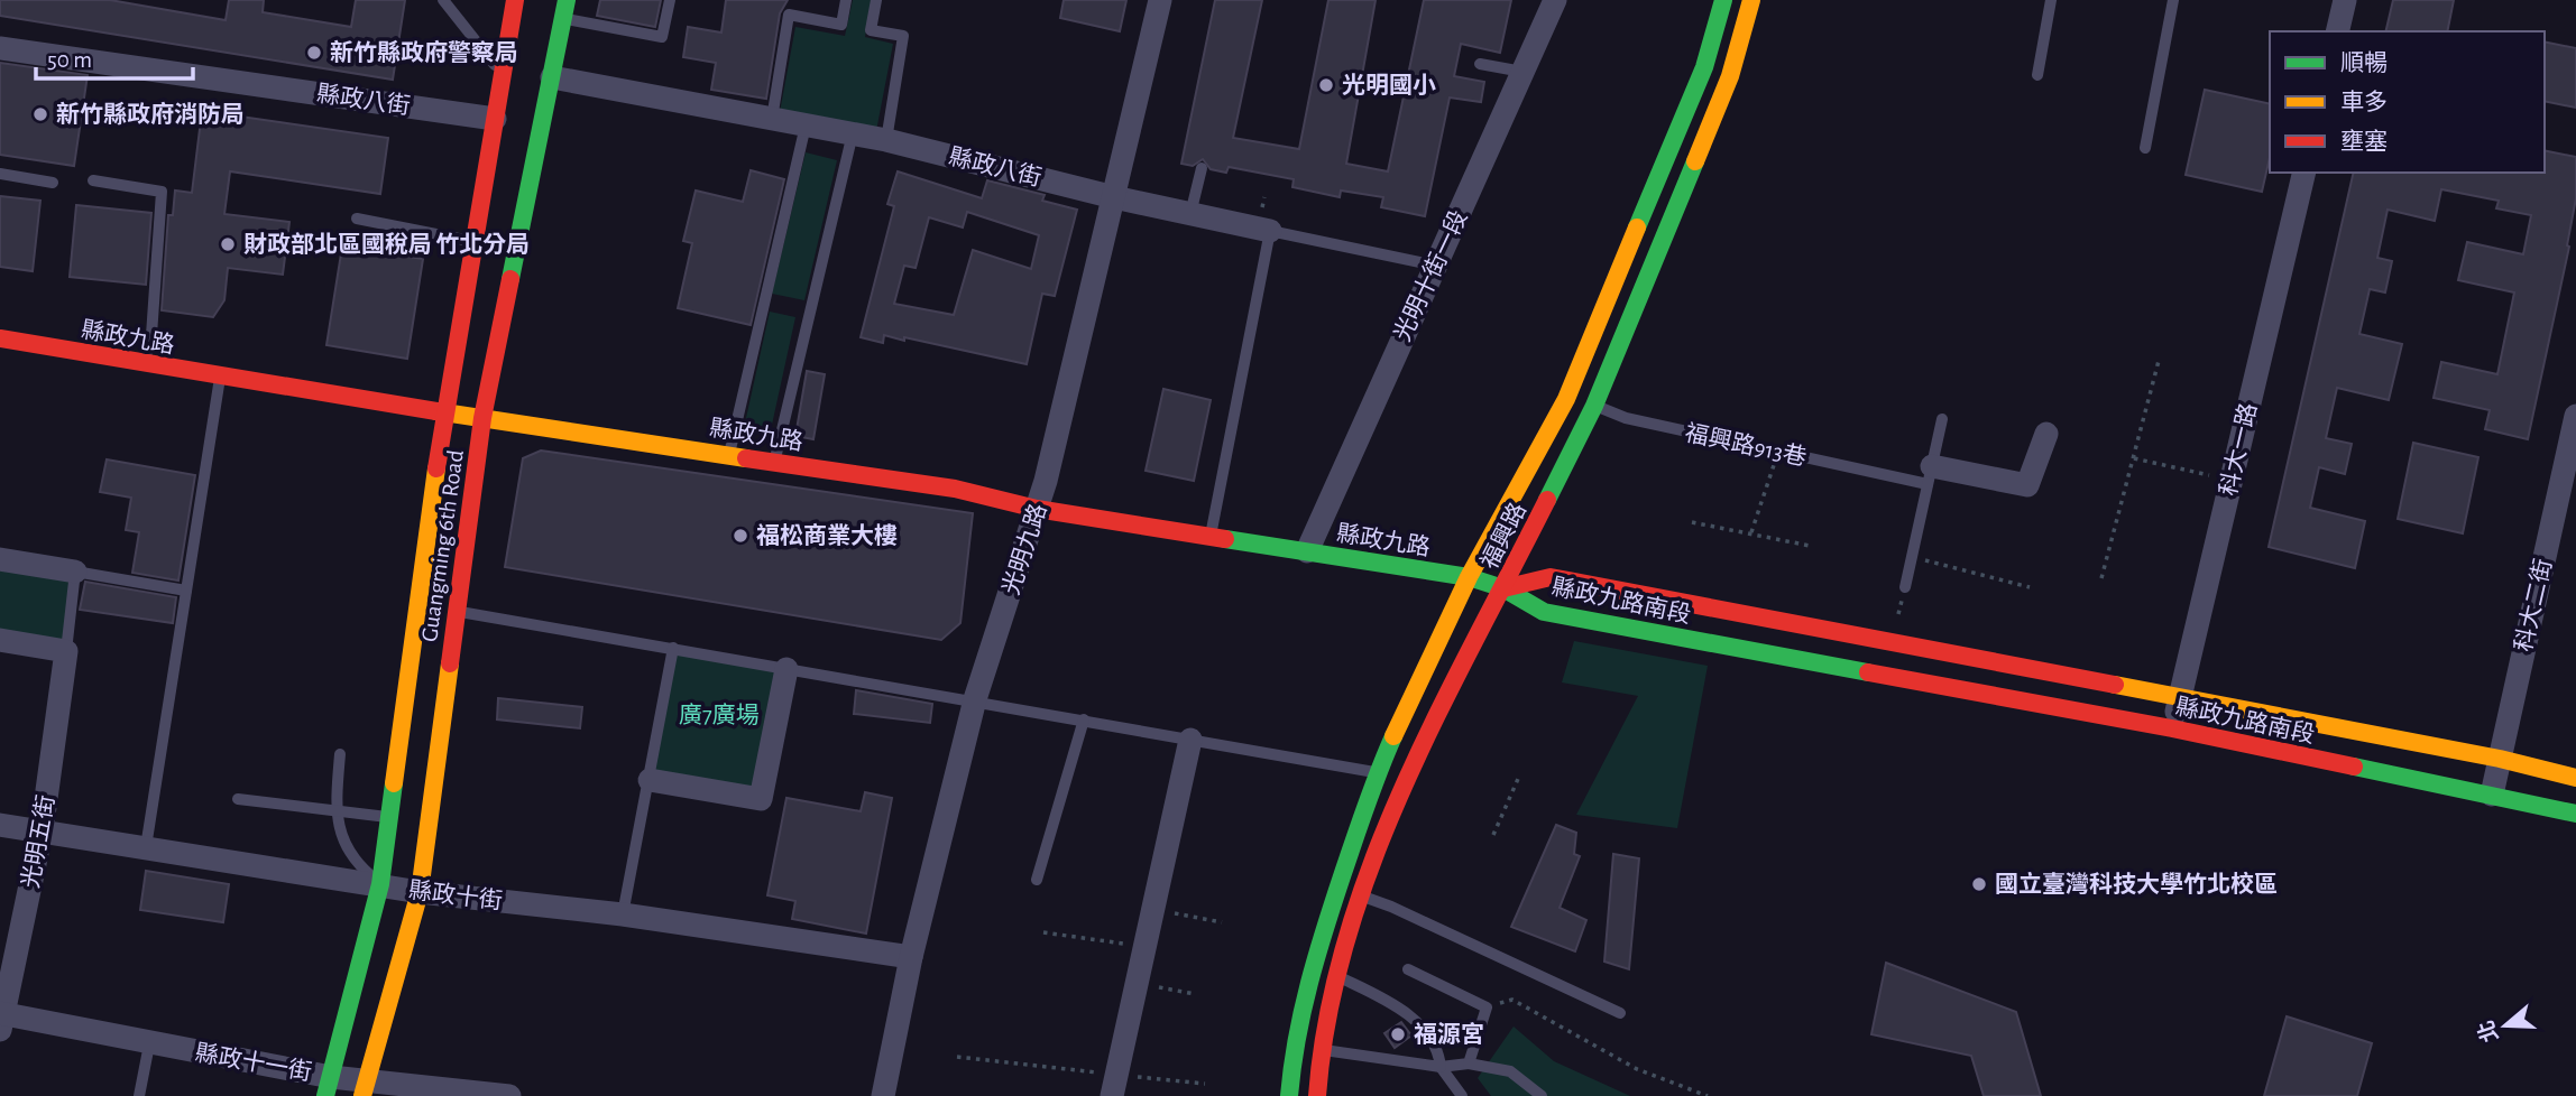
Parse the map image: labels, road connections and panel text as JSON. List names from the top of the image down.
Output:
{
  "streets": {
    "street": [
      "縣政八街",
      "光明十街一段",
      "縣政九路",
      "福興路913巷",
      "科大一路",
      "福興路",
      "Guangming 6th Road",
      "光明九路",
      "縣政九路南段",
      "科大二街",
      "光明五街",
      "縣政十街",
      "縣政十一街"
    ]
  },
  "crossings": [
    ["縣政八街", "光明十街一段"],
    ["縣政八街", "Guangming 6th Road"],
    ["縣政八街", "光明九路"],
    ["光明十街一段", "縣政九路"],
    ["縣政九路", "福興路"],
    ["縣政九路", "Guangming 6th Road"],
    ["縣政九路", "光明九路"],
    ["縣政九路", "縣政九路南段"],
    ["福興路913巷", "福興路"],
    ["科大一路", "縣政九路南段"],
    ["福興路", "縣政九路南段"],
    ["Guangming 6th Road", "縣政十街"],
    ["Guangming 6th Road", "縣政十一街"],
    ["光明九路", "縣政十街"],
    ["縣政九路南段", "科大二街"],
    ["光明五街", "縣政十街"],
    ["光明五街", "縣政十一街"]
  ],
  "parks": ["廣7廣場"],
  "places": [
    "新竹縣政府警察局",
    "光明國小",
    "新竹縣政府消防局",
    "財政部北區國稅局 竹北分局",
    "福松商業大樓",
    "國立臺灣科技大學竹北校區",
    "福源宮"
  ],
  "legend": ["順暢", "車多", "壅塞"],
  "scale_bar": "50 m",
  "north": "left"
}
